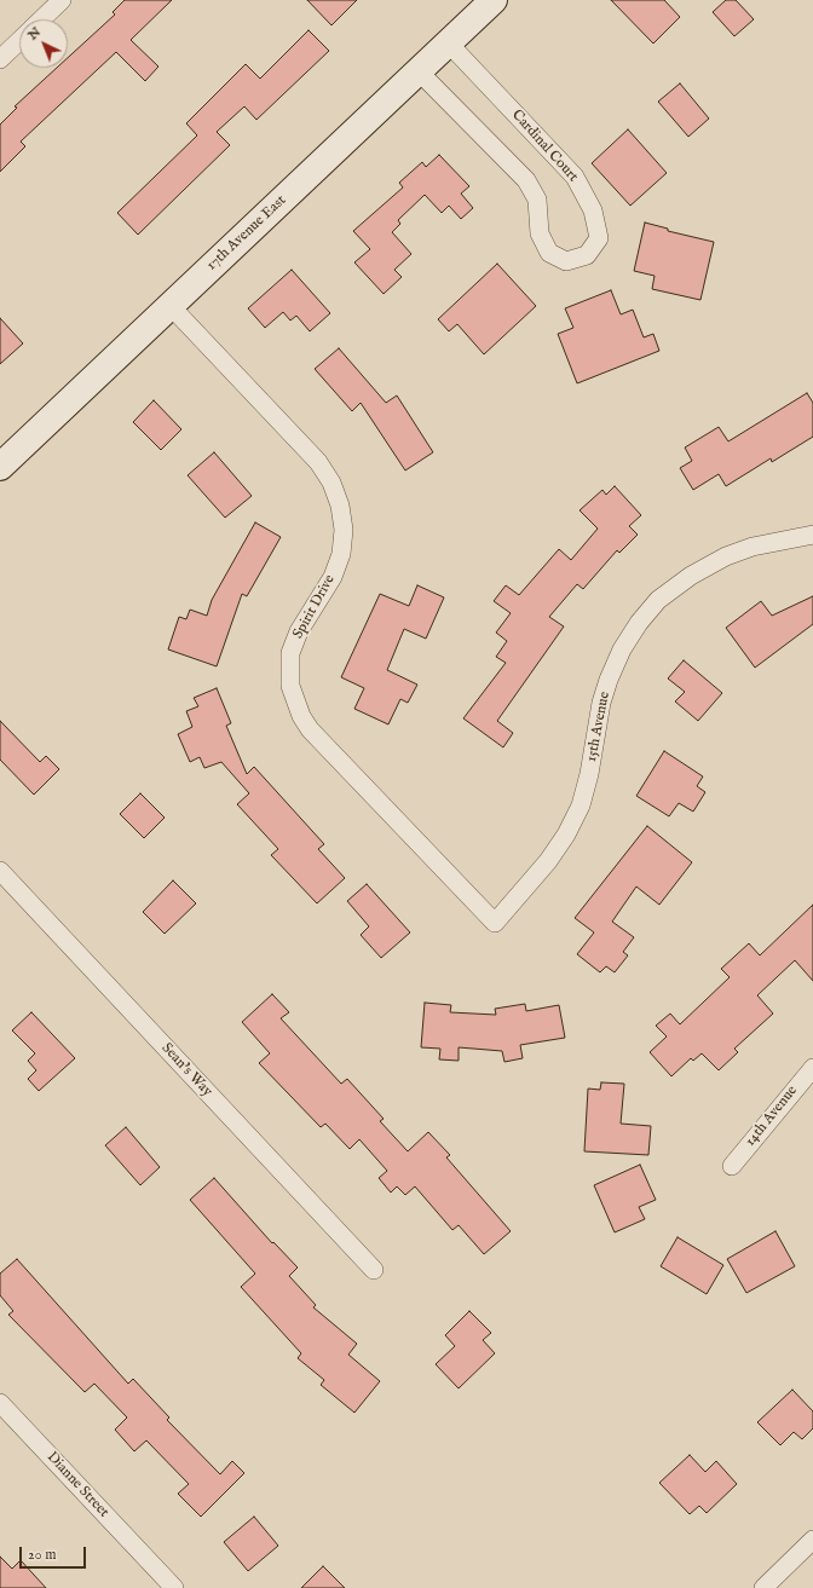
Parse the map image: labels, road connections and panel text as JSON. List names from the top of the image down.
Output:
{
  "streets": {
    "street": [
      "Cardinal Court",
      "17th Avenue East",
      "Spirit Drive",
      "15th Avenue",
      "Sean's Way",
      "14th Avenue",
      "Dianne Street"
    ]
  },
  "crossings": [
    ["Cardinal Court", "17th Avenue East"],
    ["17th Avenue East", "Spirit Drive"],
    ["Spirit Drive", "15th Avenue"]
  ],
  "scale_bar": "20 m",
  "north": "top left"
}
